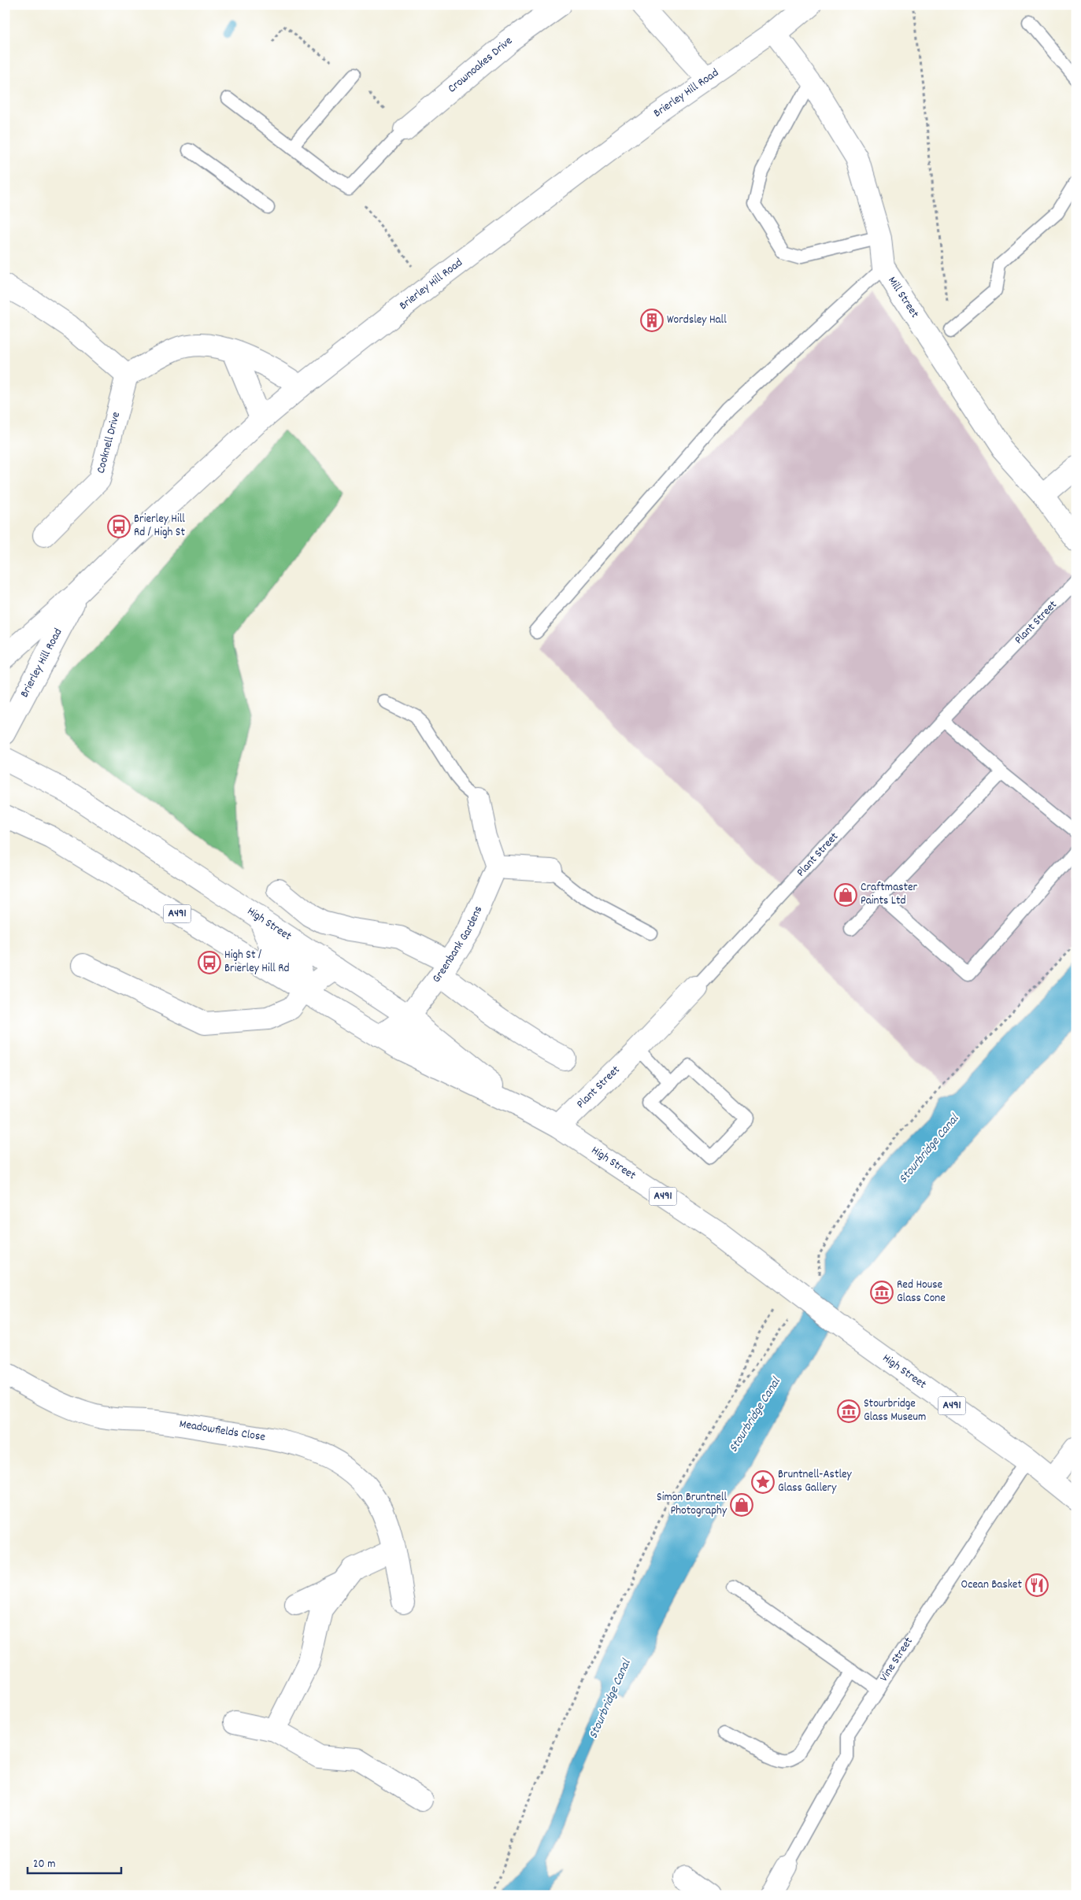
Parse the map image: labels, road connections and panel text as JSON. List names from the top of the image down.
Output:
{
  "streets": {
    "main road": [
      "Crownoakes Drive",
      "Brierley Hill Road",
      "Mill Street",
      "Cooknell Drive",
      "Plant Street",
      "A491",
      "High Street",
      "Greenbank Gardens",
      "Meadowfields Close"
    ],
    "lane": ["Vine Street"]
  },
  "crossings": [
    ["Brierley Hill Road", "Mill Street"],
    ["Plant Street", "High Street"],
    ["A491", "High Street"],
    ["High Street", "Greenbank Gardens"],
    ["High Street", "Vine Street"]
  ],
  "water": ["Stourbridge Canal"],
  "places": {
    "building": ["Wordsley Hall"],
    "bus stop": ["Brierley Hill Rd / High St", "High St / Brierley Hill Rd"],
    "shop": ["Craftmaster Paints Ltd", "Simon Bruntnell Photography"],
    "museum": ["Red House Glass Cone", "Stourbridge Glass Museum"],
    "place": ["Bruntnell-Astley Glass Gallery"],
    "restaurant": ["Ocean Basket"]
  },
  "scale_bar": "20 m"
}
